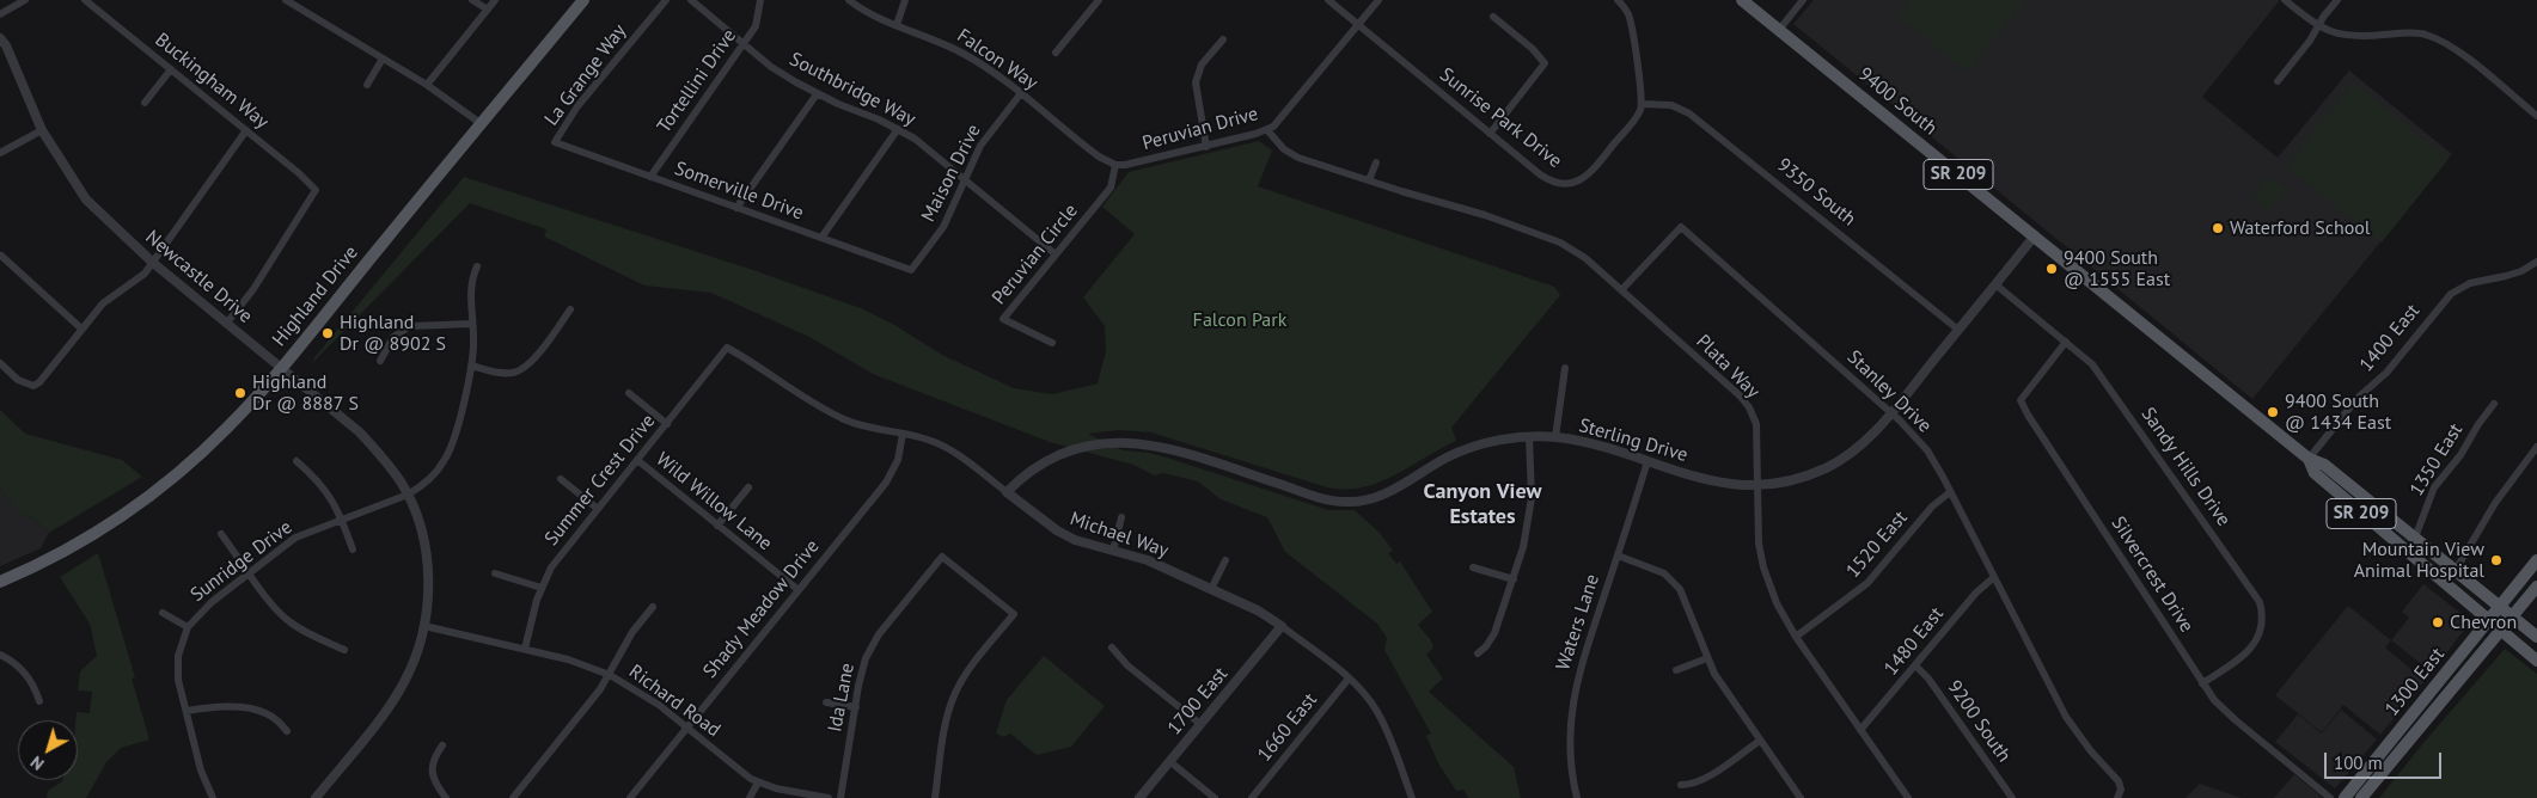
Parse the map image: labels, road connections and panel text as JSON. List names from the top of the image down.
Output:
{
  "streets": {
    "main road": [
      "9400 South",
      "SR 209",
      "Highland Drive",
      "1300 East"
    ],
    "street": [
      "Falcon Way",
      "La Grange Way",
      "Buckingham Way",
      "Tortellini Drive",
      "Southbridge Way",
      "Sunrise Park Drive",
      "Peruvian Drive",
      "Maison Drive",
      "Somerville Drive",
      "9350 South",
      "Peruvian Circle",
      "Newcastle Drive",
      "1400 East",
      "Plata Way",
      "Stanley Drive",
      "Sterling Drive",
      "1350 East",
      "Sandy Hills Drive",
      "Summer Crest Drive",
      "Wild Willow Lane",
      "Michael Way",
      "1520 East",
      "Sunridge Drive",
      "Silvercrest Drive",
      "Shady Meadow Drive",
      "Waters Lane",
      "1480 East",
      "Ida Lane",
      "Richard Road",
      "1700 East",
      "9200 South",
      "1660 East"
    ]
  },
  "crossings": [
    ["Falcon Way", "Peruvian Drive"],
    ["Falcon Way", "Maison Drive"],
    ["Falcon Way", "Peruvian Circle"],
    ["La Grange Way", "Somerville Drive"],
    ["Buckingham Way", "Newcastle Drive"],
    ["Tortellini Drive", "Southbridge Way"],
    ["Tortellini Drive", "Somerville Drive"],
    ["Southbridge Way", "Maison Drive"],
    ["Southbridge Way", "Peruvian Circle"],
    ["9400 South", "1400 East"],
    ["9400 South", "Sterling Drive"],
    ["9400 South", "1350 East"],
    ["9400 South", "1300 East"],
    ["Sunrise Park Drive", "Peruvian Drive"],
    ["Sunrise Park Drive", "9350 South"],
    ["Peruvian Drive", "Peruvian Circle"],
    ["Peruvian Drive", "Plata Way"],
    ["Maison Drive", "Somerville Drive"],
    ["9350 South", "Sterling Drive"],
    ["Newcastle Drive", "Highland Drive"],
    ["Newcastle Drive", "Sunridge Drive"],
    ["Newcastle Drive", "Richard Road"],
    ["Plata Way", "Stanley Drive"],
    ["Plata Way", "Sterling Drive"],
    ["Plata Way", "1520 East"],
    ["Plata Way", "1480 East"],
    ["Stanley Drive", "Sterling Drive"],
    ["Stanley Drive", "1520 East"],
    ["Stanley Drive", "1480 East"],
    ["Sterling Drive", "Sandy Hills Drive"],
    ["Sterling Drive", "Michael Way"],
    ["Sterling Drive", "Waters Lane"],
    ["Sandy Hills Drive", "Silvercrest Drive"],
    ["Summer Crest Drive", "Wild Willow Lane"],
    ["Summer Crest Drive", "Michael Way"],
    ["Summer Crest Drive", "Richard Road"],
    ["Wild Willow Lane", "Shady Meadow Drive"],
    ["Michael Way", "Shady Meadow Drive"],
    ["Michael Way", "1700 East"],
    ["Michael Way", "1660 East"],
    ["Shady Meadow Drive", "Richard Road"],
    ["1480 East", "9200 South"]
  ],
  "districts": ["Canyon View Estates"],
  "parks": ["Falcon Park"],
  "places": [
    "Waterford School",
    "9400 South @ 1555 East",
    "Highland Dr @ 8902 S",
    "Highland Dr @ 8887 S",
    "9400 South @ 1434 East",
    "Mountain View Animal Hospital",
    "Chevron"
  ],
  "scale_bar": "100 m",
  "north": "bottom left"
}
